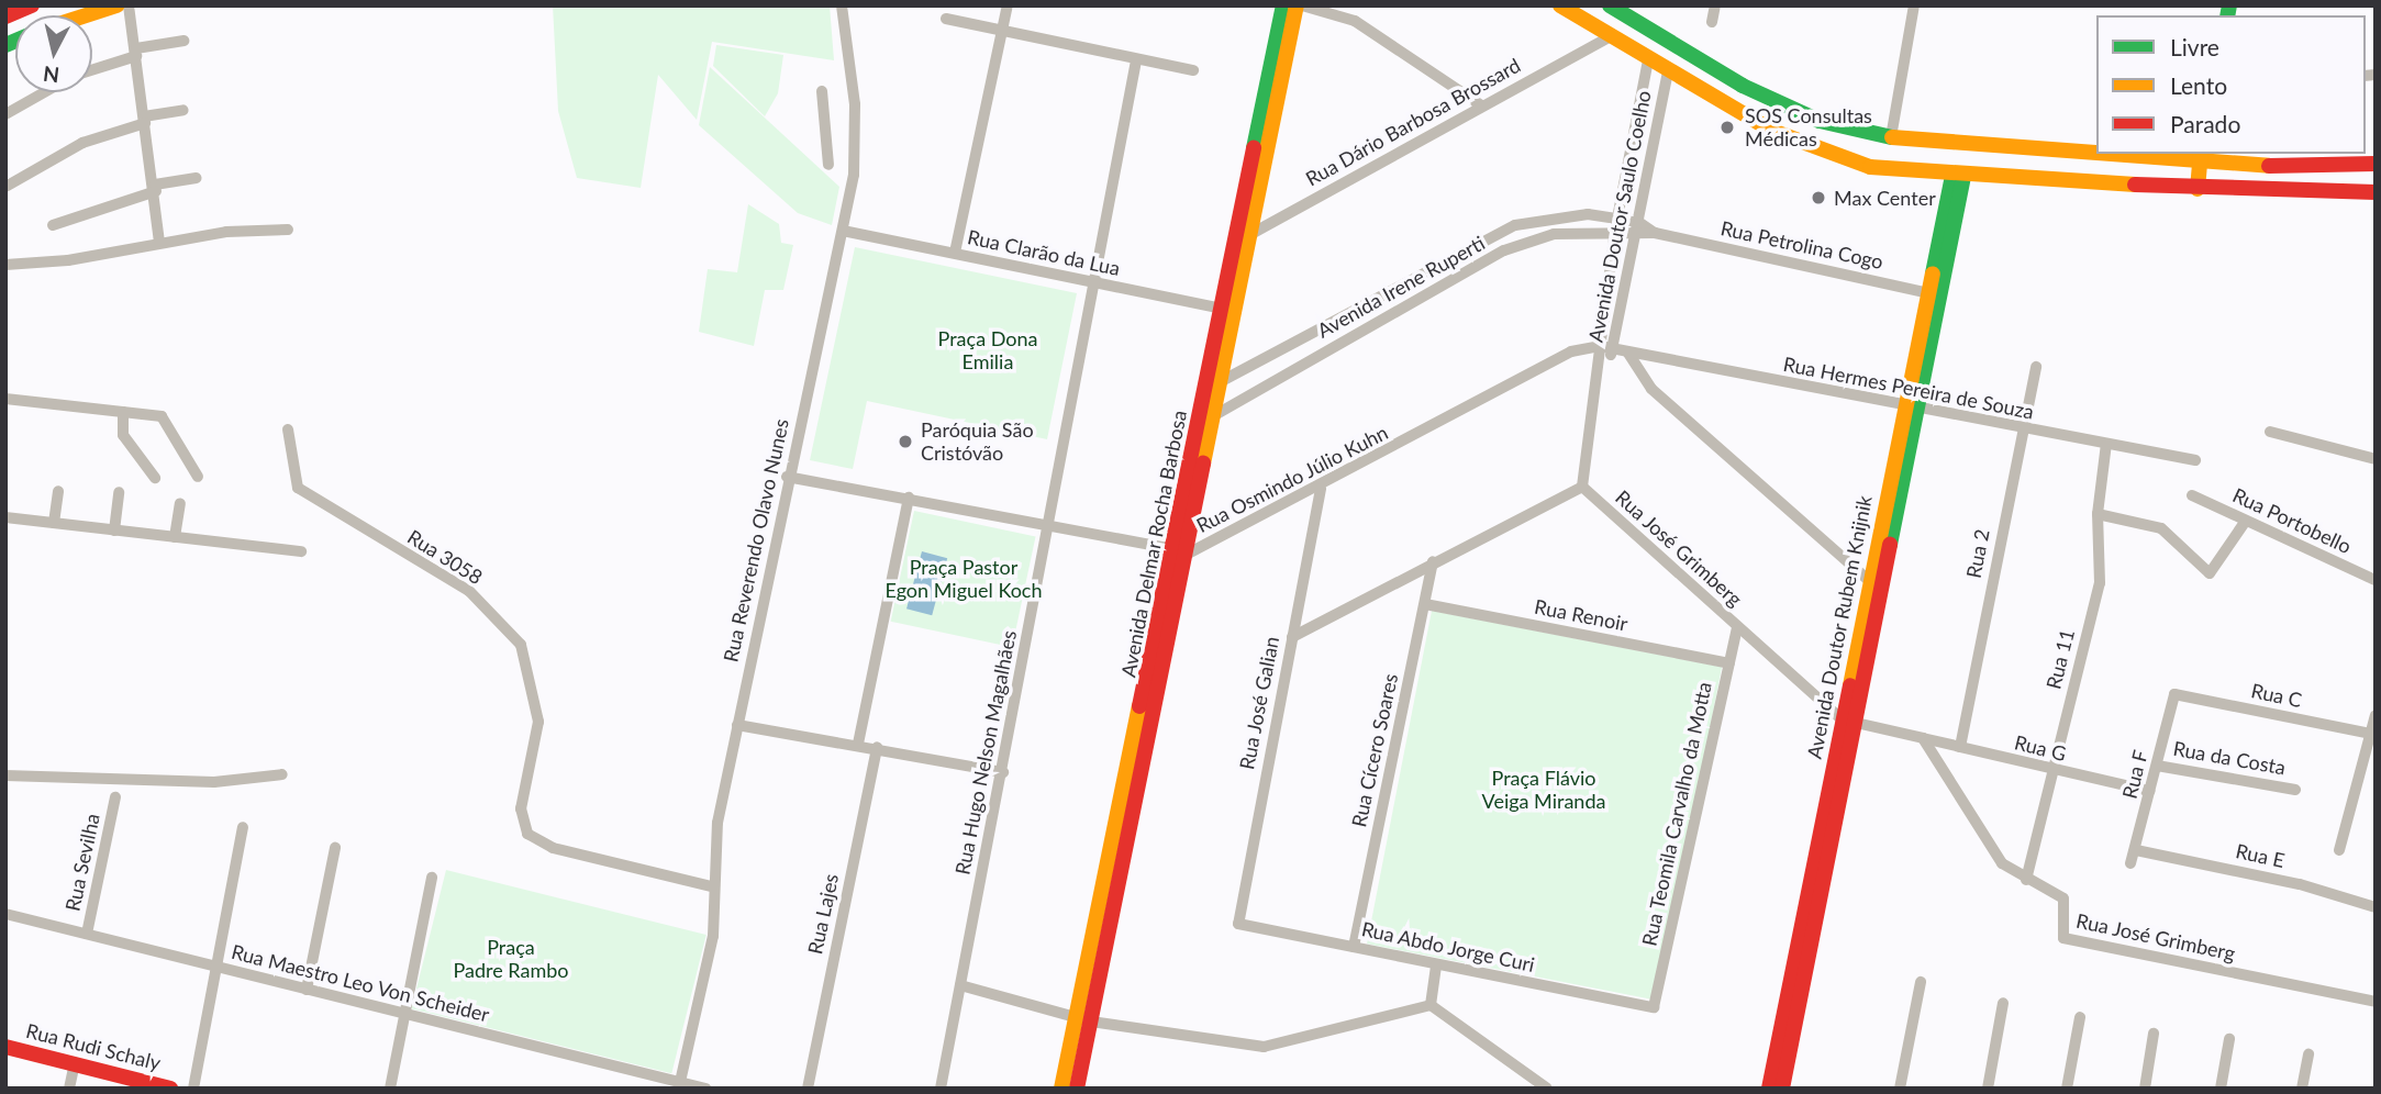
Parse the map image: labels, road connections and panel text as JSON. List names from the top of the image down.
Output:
{
  "streets": {
    "street": [
      "Rua Dário Barbosa Brossard",
      "Avenida Doutor Saulo Coelho",
      "Rua Petrolina Cogo",
      "Rua Clarão da Lua",
      "Avenida Irene Ruperti",
      "Rua Hermes Pereira de Souza",
      "Rua Osmindo Júlio Kuhn",
      "Rua Portobello",
      "Rua Reverendo Olavo Nunes",
      "Avenida Delmar Rocha Barbosa",
      "Rua José Grimberg",
      "Rua 2",
      "Rua 3058",
      "Rua Renoir",
      "Avenida Doutor Rubem Knijnik",
      "Rua 11",
      "Rua C",
      "Rua José Galian",
      "Rua G",
      "Rua Cícero Soares",
      "Rua Hugo Nelson Magalhães",
      "Rua da Costa",
      "Rua F",
      "Rua Teomila Carvalho da Motta",
      "Rua E",
      "Rua Sevilha",
      "Rua Lajes",
      "Rua Abdo Jorge Curi",
      "Rua Maestro Leo Von Scheider",
      "Rua Rudi Schaly"
    ]
  },
  "crossings": [
    ["Rua Dário Barbosa Brossard", "Avenida Delmar Rocha Barbosa"],
    ["Avenida Doutor Saulo Coelho", "Rua Petrolina Cogo"],
    ["Avenida Doutor Saulo Coelho", "Avenida Irene Ruperti"],
    ["Avenida Doutor Saulo Coelho", "Rua Hermes Pereira de Souza"],
    ["Avenida Doutor Saulo Coelho", "Rua Osmindo Júlio Kuhn"],
    ["Avenida Doutor Saulo Coelho", "Rua José Grimberg"],
    ["Rua Petrolina Cogo", "Avenida Irene Ruperti"],
    ["Rua Petrolina Cogo", "Avenida Doutor Rubem Knijnik"],
    ["Rua Clarão da Lua", "Rua Reverendo Olavo Nunes"],
    ["Rua Clarão da Lua", "Avenida Delmar Rocha Barbosa"],
    ["Rua Clarão da Lua", "Rua Hugo Nelson Magalhães"],
    ["Avenida Irene Ruperti", "Avenida Delmar Rocha Barbosa"],
    ["Rua Hermes Pereira de Souza", "Rua Osmindo Júlio Kuhn"],
    ["Rua Hermes Pereira de Souza", "Rua 2"],
    ["Rua Hermes Pereira de Souza", "Avenida Doutor Rubem Knijnik"],
    ["Rua Hermes Pereira de Souza", "Rua 11"],
    ["Rua Osmindo Júlio Kuhn", "Avenida Delmar Rocha Barbosa"],
    ["Rua Osmindo Júlio Kuhn", "Rua José Galian"],
    ["Rua Reverendo Olavo Nunes", "Rua 3058"],
    ["Rua Reverendo Olavo Nunes", "Rua Maestro Leo Von Scheider"],
    ["Rua José Grimberg", "Avenida Doutor Rubem Knijnik"],
    ["Rua José Grimberg", "Rua 11"],
    ["Rua José Grimberg", "Rua G"],
    ["Rua José Grimberg", "Rua Teomila Carvalho da Motta"],
    ["Rua 2", "Rua G"],
    ["Rua Renoir", "Rua Cícero Soares"],
    ["Rua Renoir", "Rua Teomila Carvalho da Motta"],
    ["Rua 11", "Rua G"],
    ["Rua C", "Rua F"],
    ["Rua José Galian", "Rua Abdo Jorge Curi"],
    ["Rua G", "Rua F"],
    ["Rua Cícero Soares", "Rua Abdo Jorge Curi"],
    ["Rua da Costa", "Rua F"],
    ["Rua F", "Rua E"],
    ["Rua Teomila Carvalho da Motta", "Rua Abdo Jorge Curi"],
    ["Rua Sevilha", "Rua Maestro Leo Von Scheider"]
  ],
  "parks": [
    "Praça Dona Emilia",
    "Praça Pastor Egon Miguel Koch",
    "Praça Flávio Veiga Miranda",
    "Praça Padre Rambo"
  ],
  "places": ["SOS Consultas Médicas", "Max Center", "Paróquia São Cristóvão"],
  "legend": ["Livre", "Lento", "Parado"],
  "north": "bottom"
}
